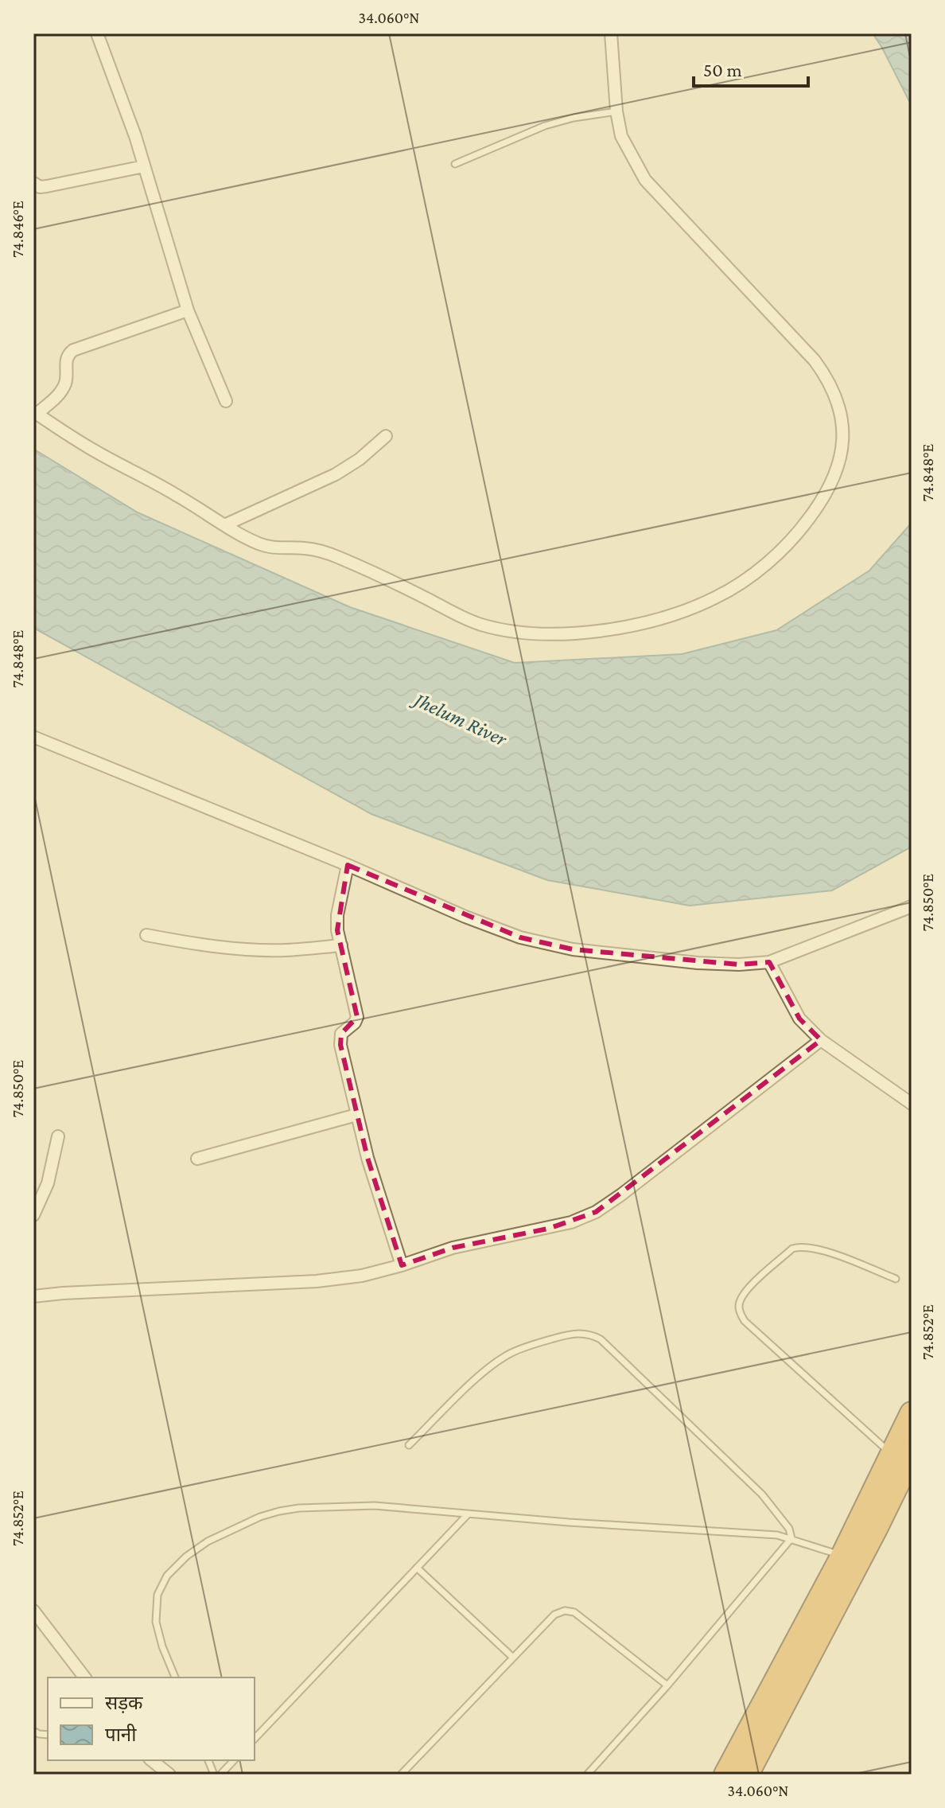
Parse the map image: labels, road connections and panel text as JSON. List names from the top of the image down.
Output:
{
  "water": ["Jhelum River"],
  "legend": ["सड़क", "पानी"],
  "scale_bar": "50 m",
  "coordinates": [
    "34.060°N",
    "74.846°E",
    "74.848°E",
    "74.850°E",
    "74.852°E"
  ]
}
